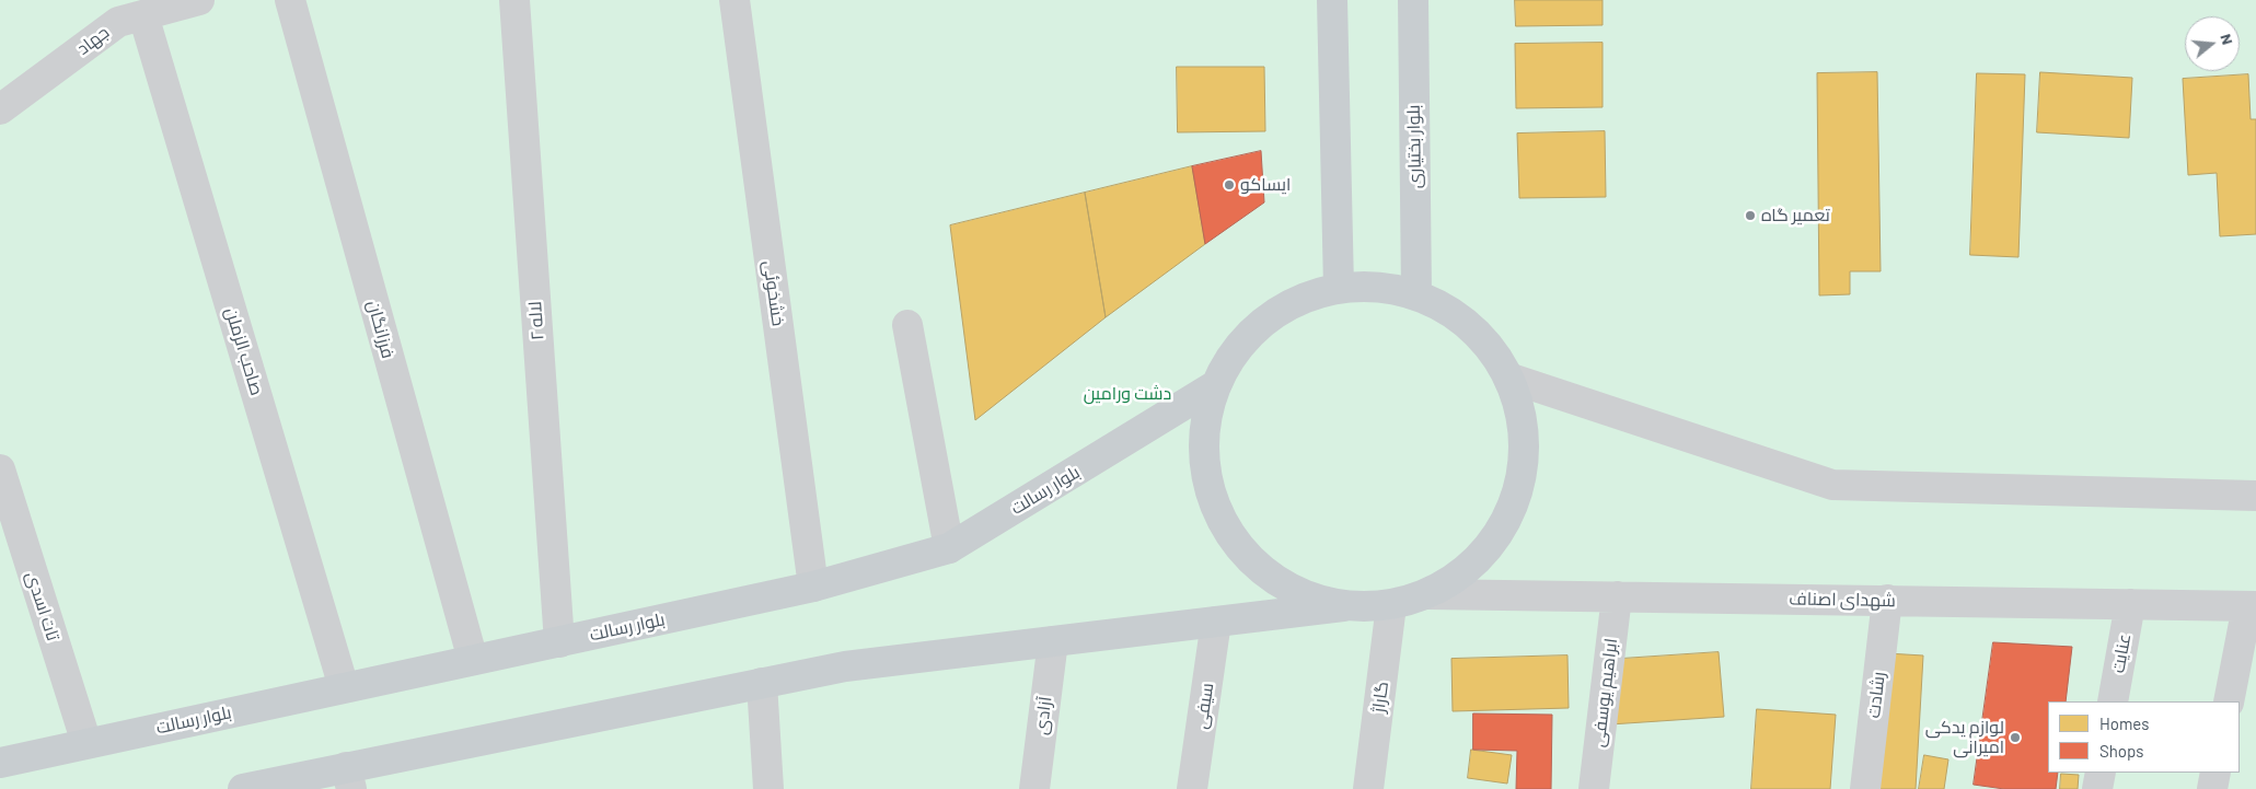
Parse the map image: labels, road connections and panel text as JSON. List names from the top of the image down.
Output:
{
  "streets": {
    "main road": ["بلوار بختیاری", "بلوار رسالت"],
    "street": [
      "جهاد",
      "خشخوئی",
      "لاله ۲",
      "فرزانگان",
      "صاحب الزملن",
      "شهدای اصناف",
      "تات اسدی",
      "عنایت",
      "ابراهیم یوسفی",
      "رشادت",
      "گاراژ",
      "سیفی",
      "آزادی"
    ]
  },
  "crossings": [
    ["جهاد", "صاحب الزملن"],
    ["خشخوئی", "بلوار رسالت"],
    ["لاله ۲", "بلوار رسالت"],
    ["فرزانگان", "بلوار رسالت"],
    ["صاحب الزملن", "بلوار رسالت"],
    ["بلوار رسالت", "تات اسدی"],
    ["شهدای اصناف", "عنایت"],
    ["شهدای اصناف", "ابراهیم یوسفی"],
    ["شهدای اصناف", "رشادت"]
  ],
  "parks": ["دشت ورامین"],
  "places": ["ایساکو", "تعمیر گاه", "لوازم یدکی امیرانی"],
  "legend": ["Homes", "Shops"],
  "north": "right"
}
